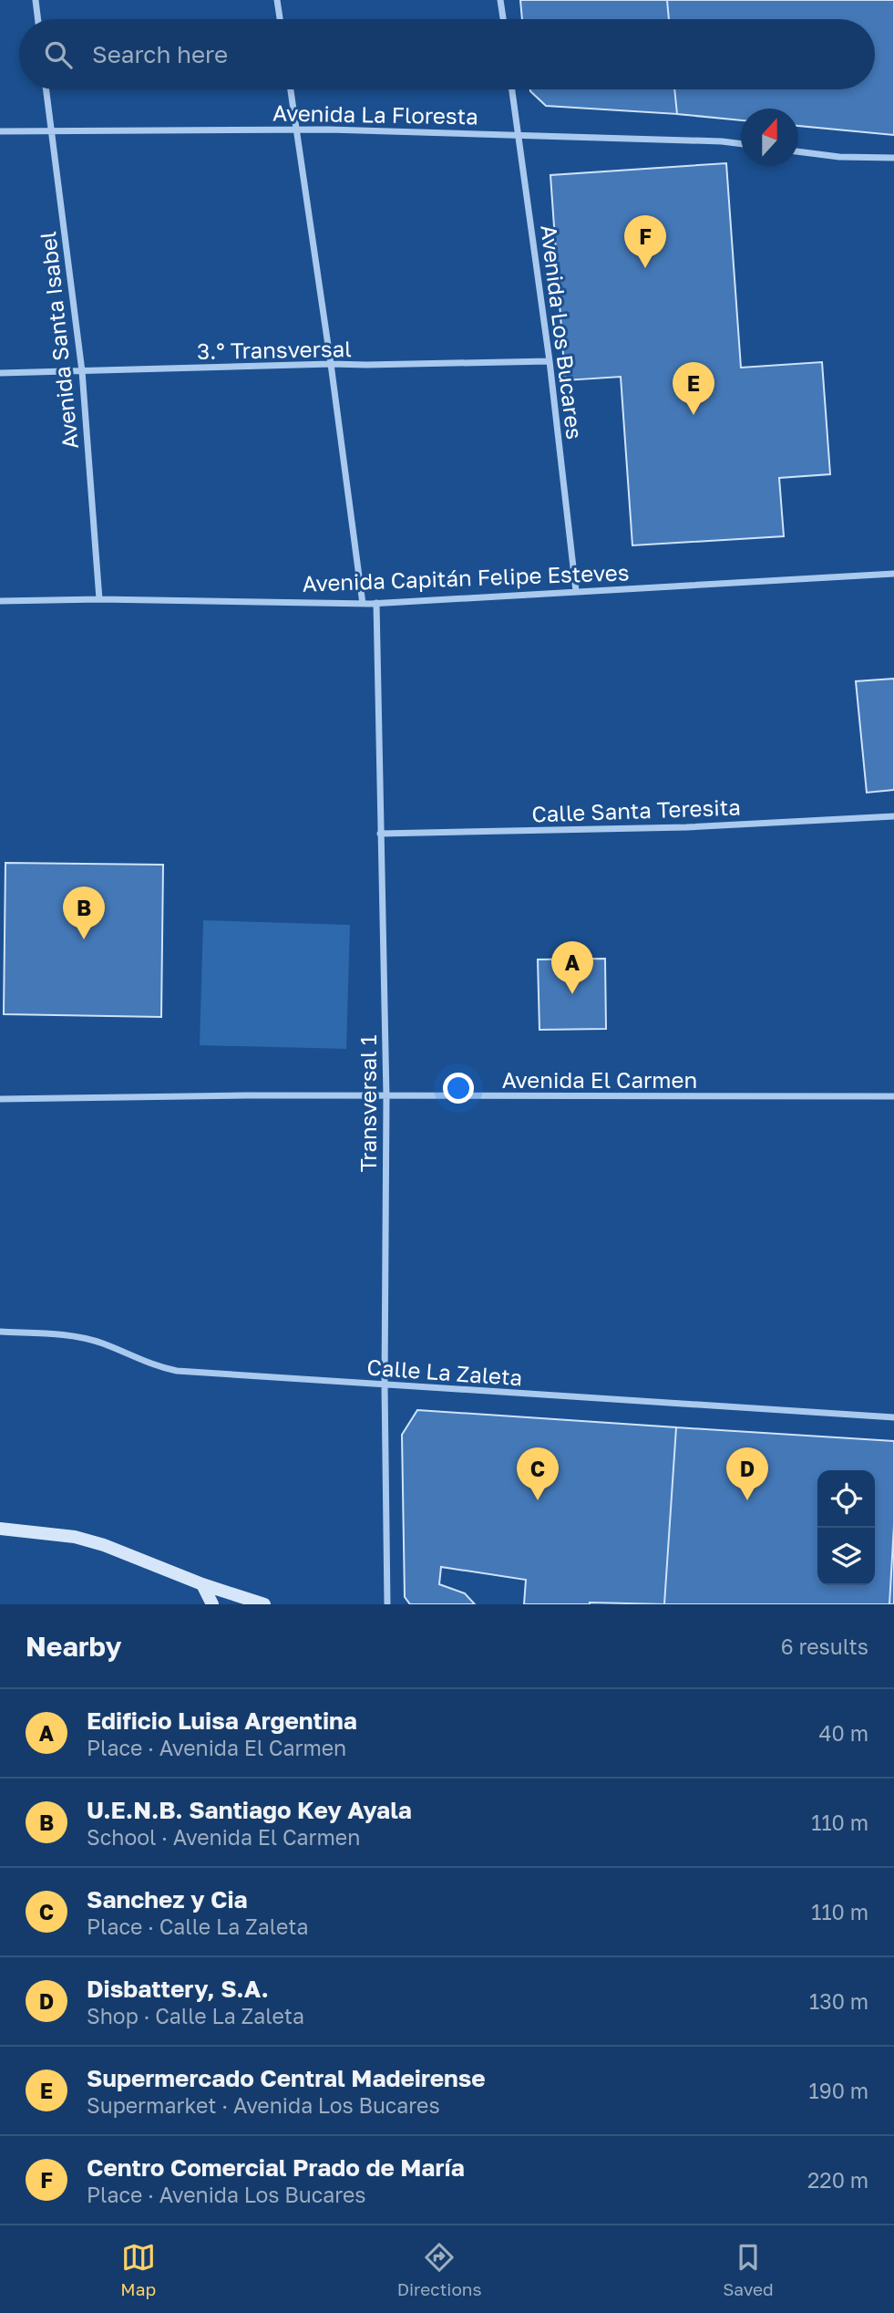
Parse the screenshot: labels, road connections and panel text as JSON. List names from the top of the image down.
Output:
{
  "streets": {
    "street": [
      "Avenida La Floresta",
      "Avenida Los Bucares",
      "Avenida Santa Isabel",
      "3.° Transversal",
      "Avenida Capitán Felipe Esteves",
      "Calle Santa Teresita",
      "Avenida El Carmen",
      "Transversal 1",
      "Calle La Zaleta"
    ]
  },
  "crossings": [
    ["Avenida La Floresta", "Avenida Los Bucares"],
    ["Avenida La Floresta", "Avenida Santa Isabel"],
    ["Avenida Los Bucares", "3.° Transversal"],
    ["Avenida Los Bucares", "Avenida Capitán Felipe Esteves"],
    ["Avenida Santa Isabel", "3.° Transversal"],
    ["Avenida Santa Isabel", "Avenida Capitán Felipe Esteves"],
    ["Avenida Capitán Felipe Esteves", "Transversal 1"],
    ["Calle Santa Teresita", "Transversal 1"],
    ["Avenida El Carmen", "Transversal 1"],
    ["Transversal 1", "Calle La Zaleta"]
  ],
  "north": "top",
  "page": {
    "search": "Search here",
    "pins": [
      "F",
      "E",
      "B",
      "A",
      "C",
      "D"
    ],
    "heading": ["Nearby", "6 results"],
    "list": [
      {
        "mark": "A",
        "name": "Edificio Luisa Argentina",
        "note": "Place · Avenida El Carmen",
        "value": "40 m"
      },
      {
        "mark": "B",
        "name": "U.E.N.B. Santiago Key Ayala",
        "note": "School · Avenida El Carmen",
        "value": "110 m"
      },
      {
        "mark": "C",
        "name": "Sanchez y Cia",
        "note": "Place · Calle La Zaleta",
        "value": "110 m"
      },
      {
        "mark": "D",
        "name": "Disbattery, S.A.",
        "note": "Shop · Calle La Zaleta",
        "value": "130 m"
      },
      {
        "mark": "E",
        "name": "Supermercado Central Madeirense",
        "note": "Supermarket · Avenida Los Bucares",
        "value": "190 m"
      },
      {
        "mark": "F",
        "name": "Centro Comercial Prado de María",
        "note": "Place · Avenida Los Bucares",
        "value": "220 m"
      }
    ],
    "nav": ["Map", "Directions", "Saved"]
  }
}
